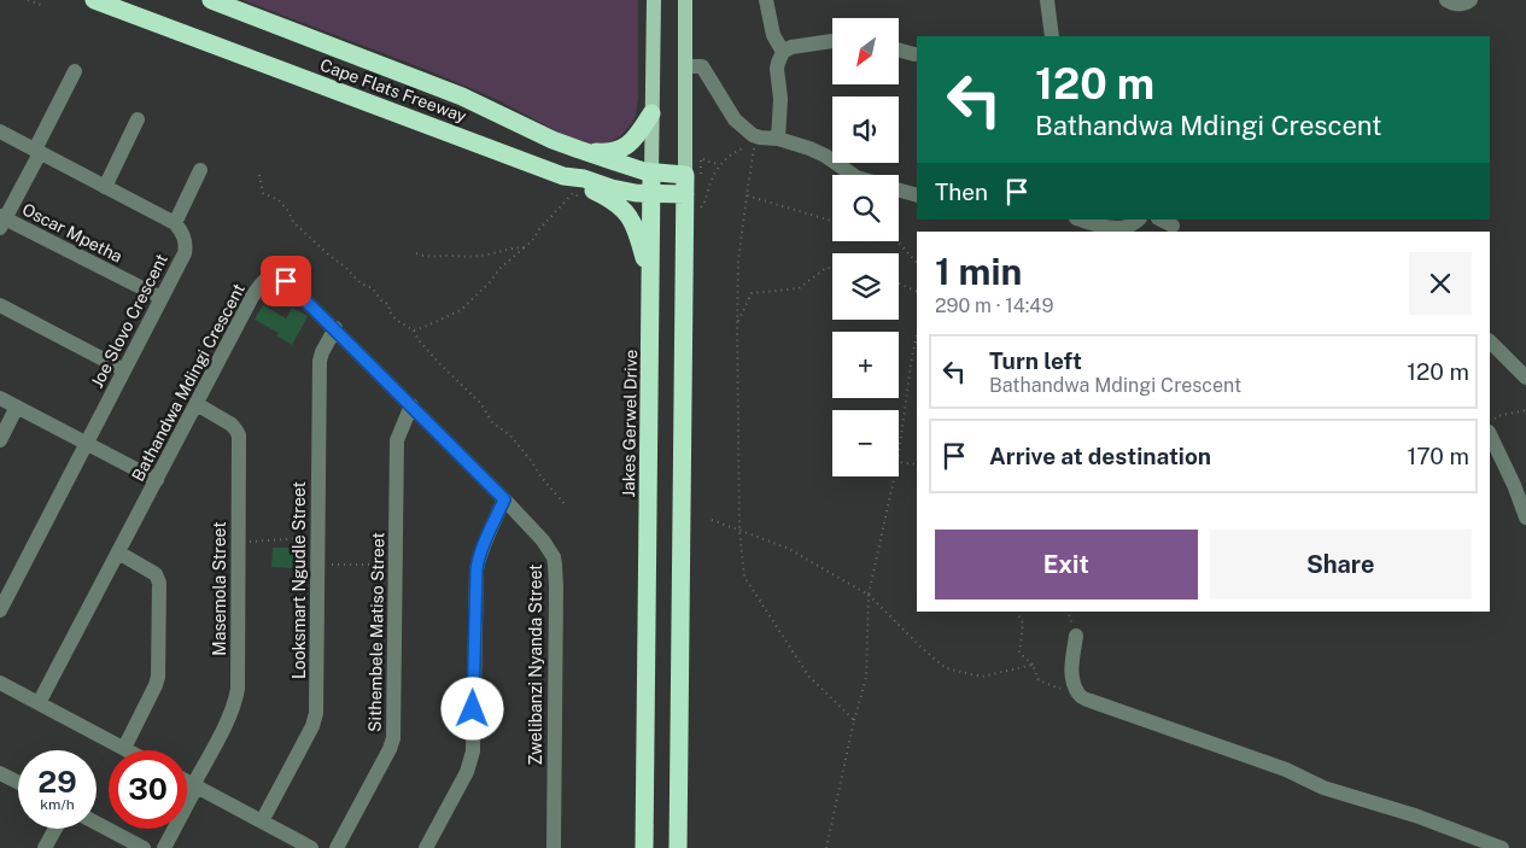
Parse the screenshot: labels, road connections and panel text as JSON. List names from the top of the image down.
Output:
{
  "streets": {
    "highway": ["Cape Flats Freeway", "Jakes Gerwel Drive"],
    "street": [
      "Oscar Mpetha",
      "Joe Slovo Crescent",
      "Bathandwa Mdingi Crescent",
      "Looksmart Ngudle Street",
      "Masemola Street",
      "Sithembele Matiso Street",
      "Zwelibanzi Nyanda Street"
    ]
  },
  "crossings": [
    ["Cape Flats Freeway", "Jakes Gerwel Drive"],
    ["Oscar Mpetha", "Joe Slovo Crescent"],
    ["Bathandwa Mdingi Crescent", "Looksmart Ngudle Street"],
    ["Bathandwa Mdingi Crescent", "Masemola Street"],
    ["Bathandwa Mdingi Crescent", "Sithembele Matiso Street"],
    ["Bathandwa Mdingi Crescent", "Zwelibanzi Nyanda Street"]
  ],
  "north": "bottom left",
  "page": {
    "map_buttons": ["+", "−"],
    "turn": ["120 m", "Bathandwa Mdingi Crescent"],
    "then": "Then",
    "heading": ["1 min", "290 m · 14:49"],
    "list": [
      {
        "name": "Turn left",
        "note": "Bathandwa Mdingi Crescent",
        "value": "120 m"
      },
      {
        "name": "Arrive at destination",
        "value": "170 m"
      }
    ],
    "buttons": ["Exit", "Share"],
    "speed": "29 km/h",
    "limit": "30"
  }
}
